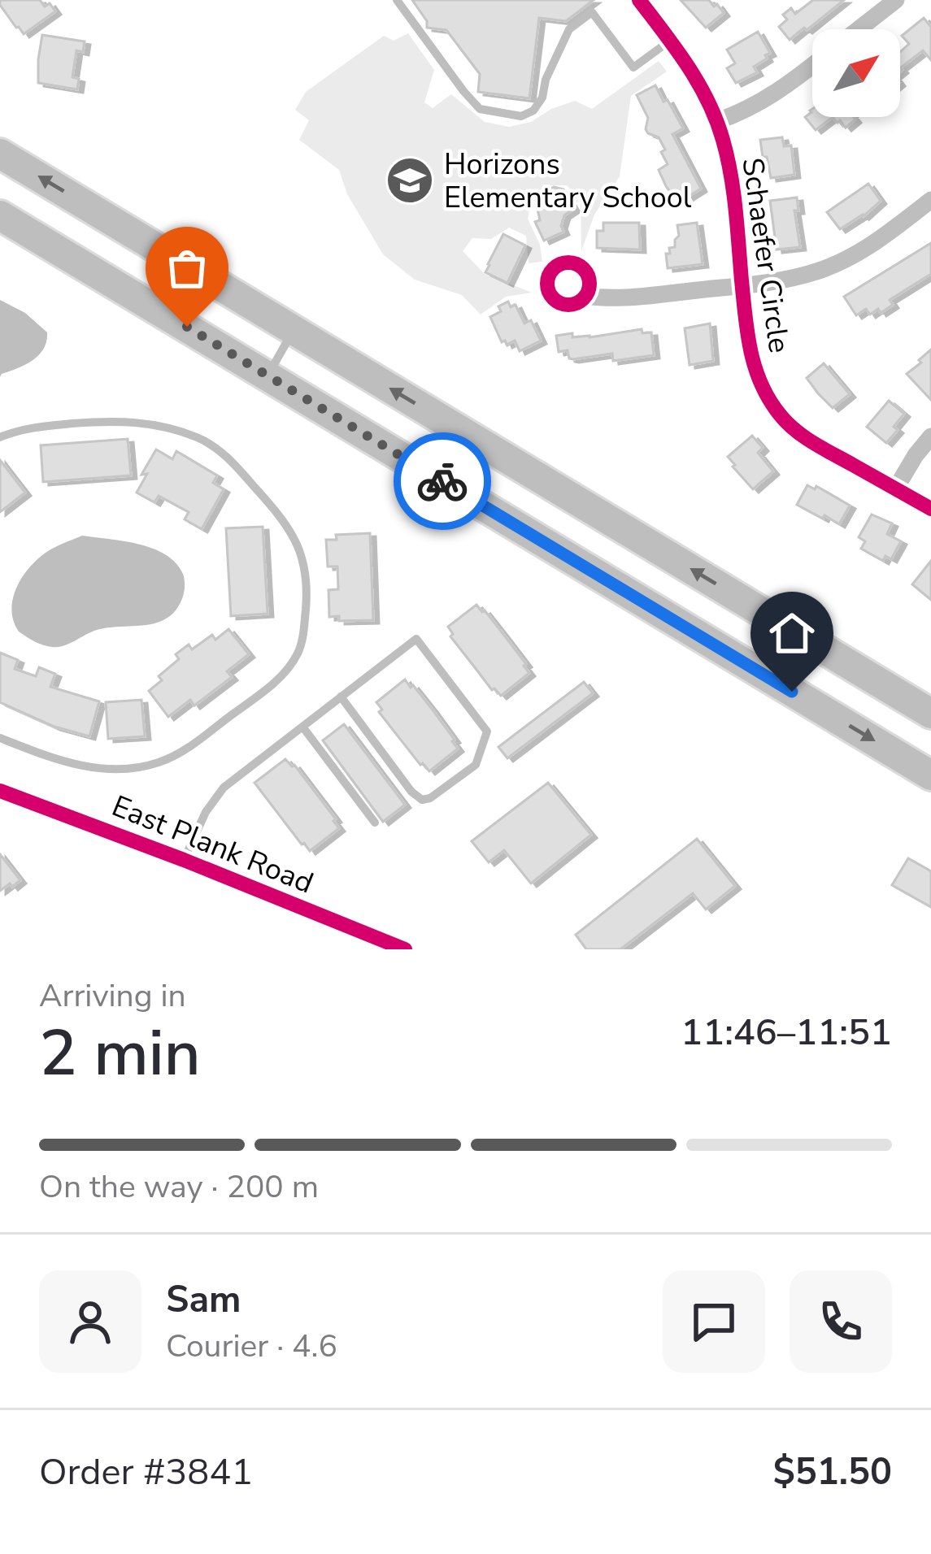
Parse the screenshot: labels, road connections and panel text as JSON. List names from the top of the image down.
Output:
{
  "streets": {
    "street": ["Schaefer Circle", "East Plank Road"]
  },
  "places": {
    "school or university": ["Horizons Elementary School"]
  },
  "north": "top right",
  "page": {
    "heading": ["2 min", "Arriving in", "11:46–11:51"],
    "panel": [
      "Sam",
      "Courier · 4.6",
      "Order #3841",
      "$51.50"
    ],
    "bar": "On the way · 200 m"
  }
}
